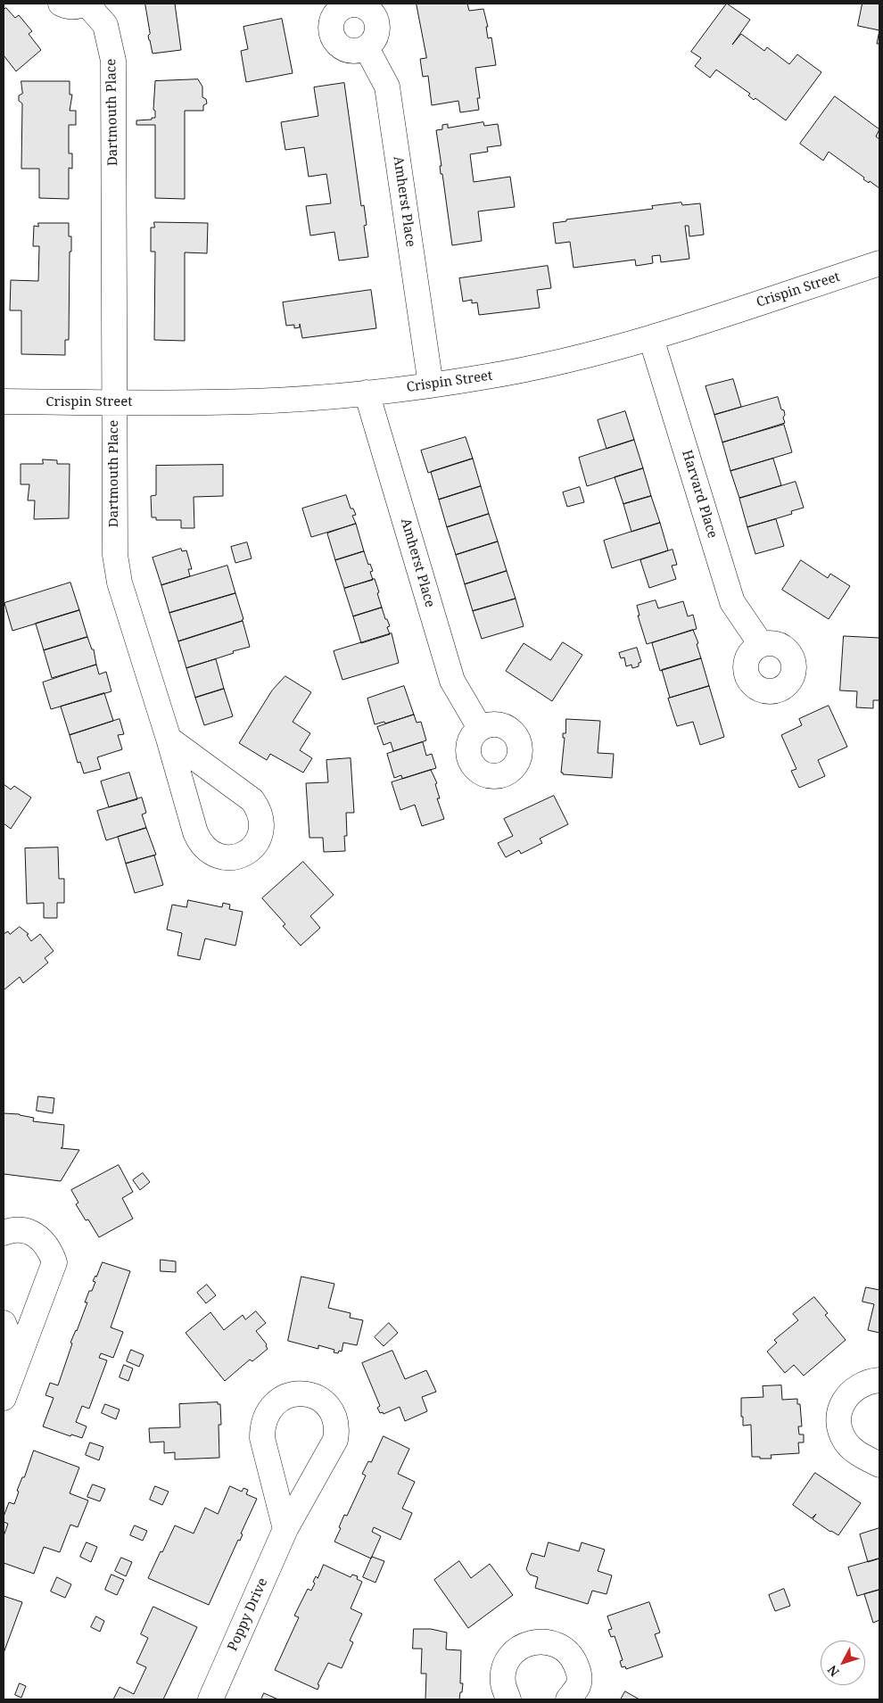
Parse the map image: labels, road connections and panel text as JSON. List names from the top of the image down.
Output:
{
  "streets": {
    "street": [
      "Dartmouth Place",
      "Amherst Place",
      "Crispin Street",
      "Harvard Place",
      "Poppy Drive"
    ]
  },
  "crossings": [
    ["Dartmouth Place", "Crispin Street"],
    ["Amherst Place", "Crispin Street"],
    ["Crispin Street", "Harvard Place"]
  ],
  "north": "bottom left"
}
